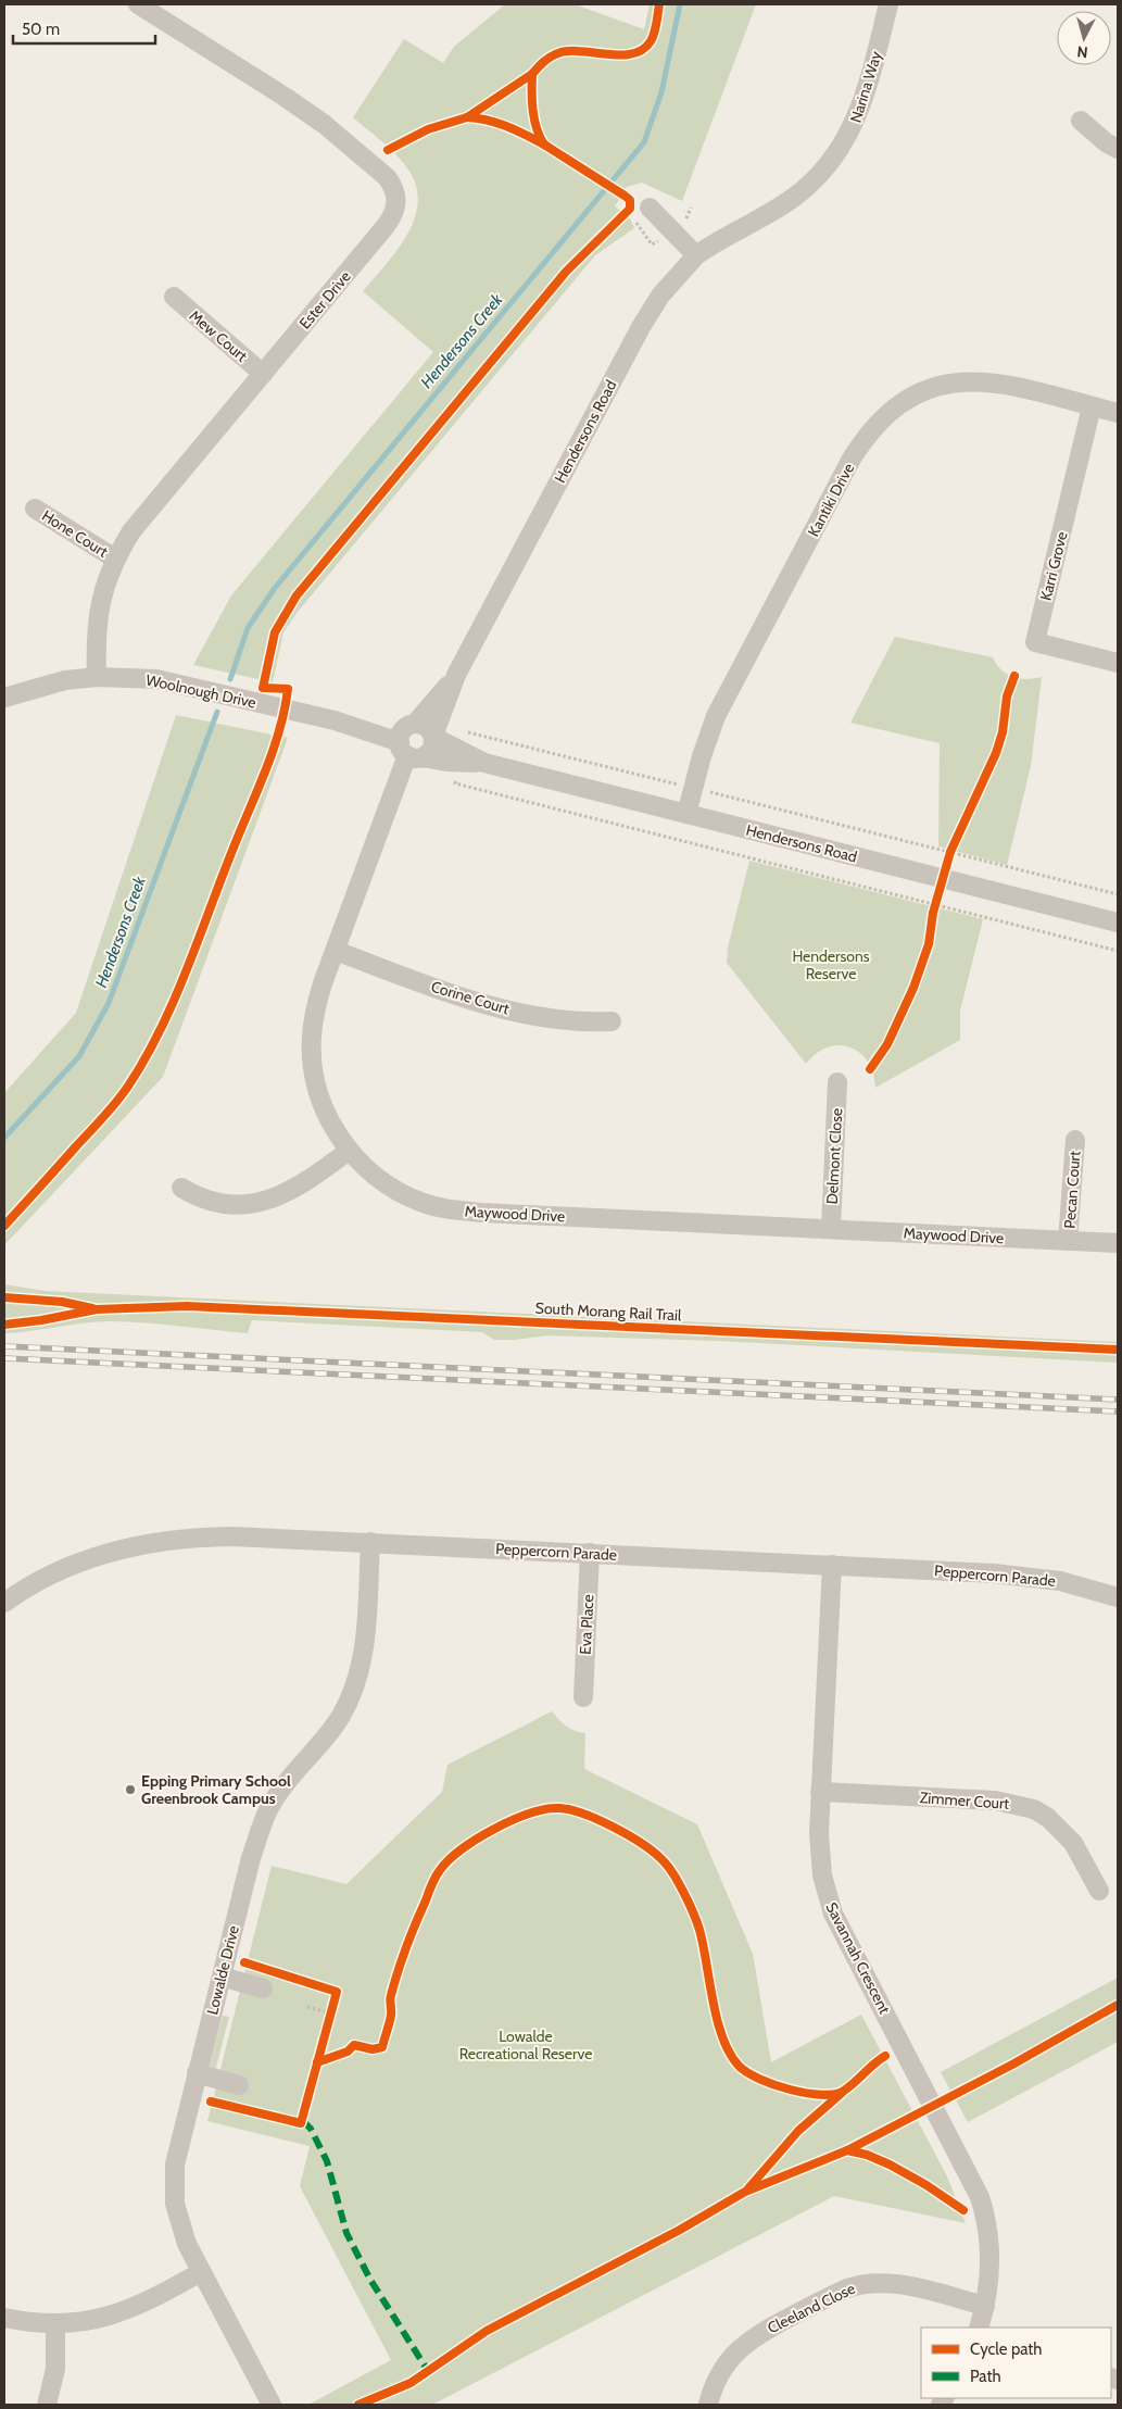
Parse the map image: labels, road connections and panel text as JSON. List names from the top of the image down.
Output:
{
  "streets": {
    "street": [
      "Narina Way",
      "Ester Drive",
      "Mew Court",
      "Hendersons Road",
      "Kantiki Drive",
      "Hone Court",
      "Karri Grove",
      "Woolnough Drive",
      "Corine Court",
      "Delmont Close",
      "Pecan Court",
      "Maywood Drive",
      "Peppercorn Parade",
      "Eva Place",
      "Zimmer Court",
      "Savannah Crescent",
      "Lowalde Drive",
      "Cleeland Close"
    ],
    "cycle path": ["South Morang Rail Trail"]
  },
  "crossings": [
    ["Narina Way", "Hendersons Road"],
    ["Ester Drive", "Mew Court"],
    ["Ester Drive", "Hone Court"],
    ["Ester Drive", "Woolnough Drive"],
    ["Hendersons Road", "Kantiki Drive"],
    ["Hendersons Road", "Woolnough Drive"],
    ["Hendersons Road", "Maywood Drive"],
    ["Kantiki Drive", "Karri Grove"],
    ["Woolnough Drive", "Maywood Drive"],
    ["Corine Court", "Maywood Drive"],
    ["Delmont Close", "Maywood Drive"],
    ["Pecan Court", "Maywood Drive"],
    ["Peppercorn Parade", "Eva Place"],
    ["Peppercorn Parade", "Savannah Crescent"],
    ["Peppercorn Parade", "Lowalde Drive"],
    ["Zimmer Court", "Savannah Crescent"],
    ["Savannah Crescent", "Cleeland Close"]
  ],
  "water": ["Hendersons Creek"],
  "parks": ["Hendersons Reserve", "Lowalde Recreational Reserve"],
  "places": ["Epping Primary School Greenbrook Campus"],
  "legend": ["Cycle path", "Path"],
  "scale_bar": "50 m",
  "north": "bottom"
}
